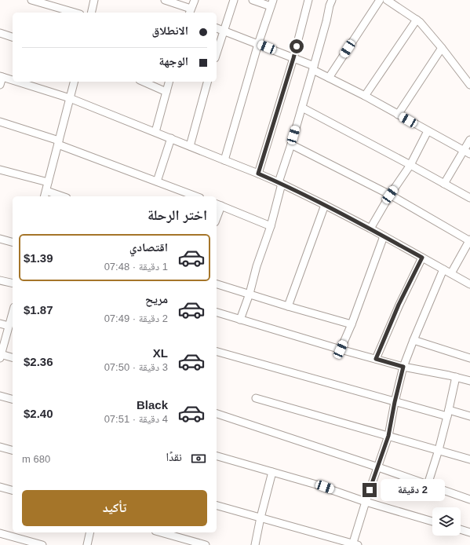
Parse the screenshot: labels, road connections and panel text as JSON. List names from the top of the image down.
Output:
{
  "page": {
    "banner": ["الانطلاق", "الوجهة"],
    "heading": "اختر الرحلة",
    "list": [
      {
        "name": "اقتصادي",
        "note": "1 دقيقة · 07:48",
        "value": "$1.39"
      },
      {
        "name": "مريح",
        "note": "2 دقيقة · 07:49",
        "value": "$1.87"
      },
      {
        "name": "XL",
        "note": "3 دقيقة · 07:50",
        "value": "$2.36"
      },
      {
        "name": "Black",
        "note": "4 دقيقة · 07:51",
        "value": "$2.40"
      }
    ],
    "pay": ["نقدًا", "680 m"],
    "bubble": "2 دقيقة",
    "buttons": "تأكيد"
  }
}
